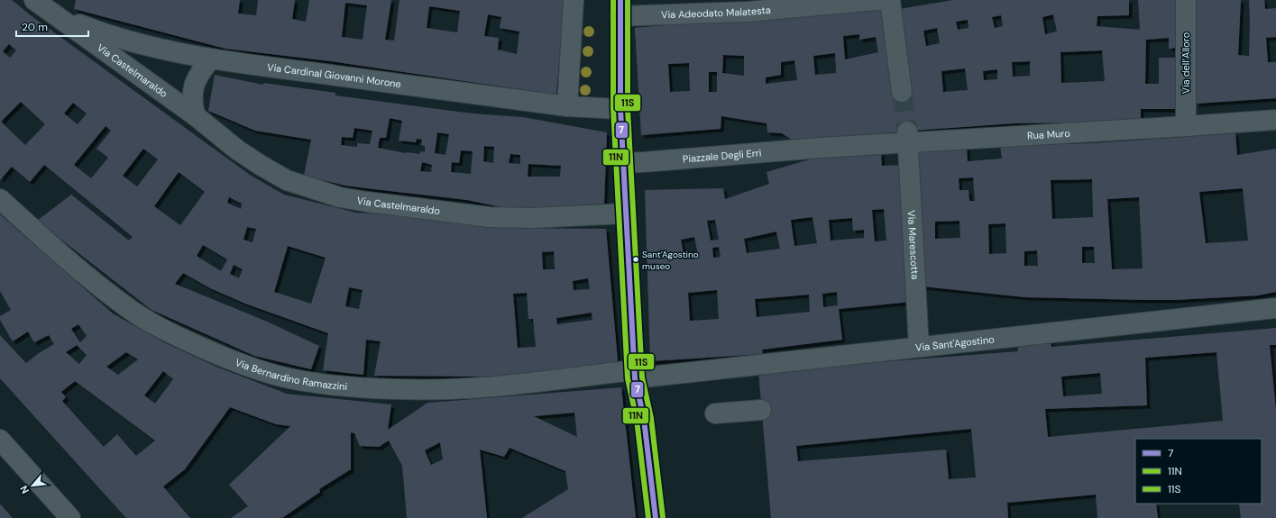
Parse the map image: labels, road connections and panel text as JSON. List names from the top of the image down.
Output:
{
  "streets": {
    "street": [
      "Via Adeodato Malatesta",
      "Via dell’Alloro",
      "Via Castelmaraldo",
      "Via Cardinal Giovanni Morone",
      "Rua Muro",
      "Piazzale Degli Erri",
      "Via Marescotta",
      "Via Sant'Agostino",
      "Via Bernardino Ramazzini"
    ]
  },
  "crossings": [
    ["Via dell’Alloro", "Rua Muro"],
    ["Via Castelmaraldo", "Via Cardinal Giovanni Morone"],
    ["Rua Muro", "Piazzale Degli Erri"],
    ["Rua Muro", "Via Marescotta"],
    ["Via Marescotta", "Via Sant'Agostino"],
    ["Via Sant'Agostino", "Via Bernardino Ramazzini"]
  ],
  "places": ["Sant'Agostino museo"],
  "lines": ["transit line 7", "transit line 11N", "transit line 11S"],
  "legend": ["7", "11N", "11S"],
  "scale_bar": "20 m",
  "north": "bottom left"
}
